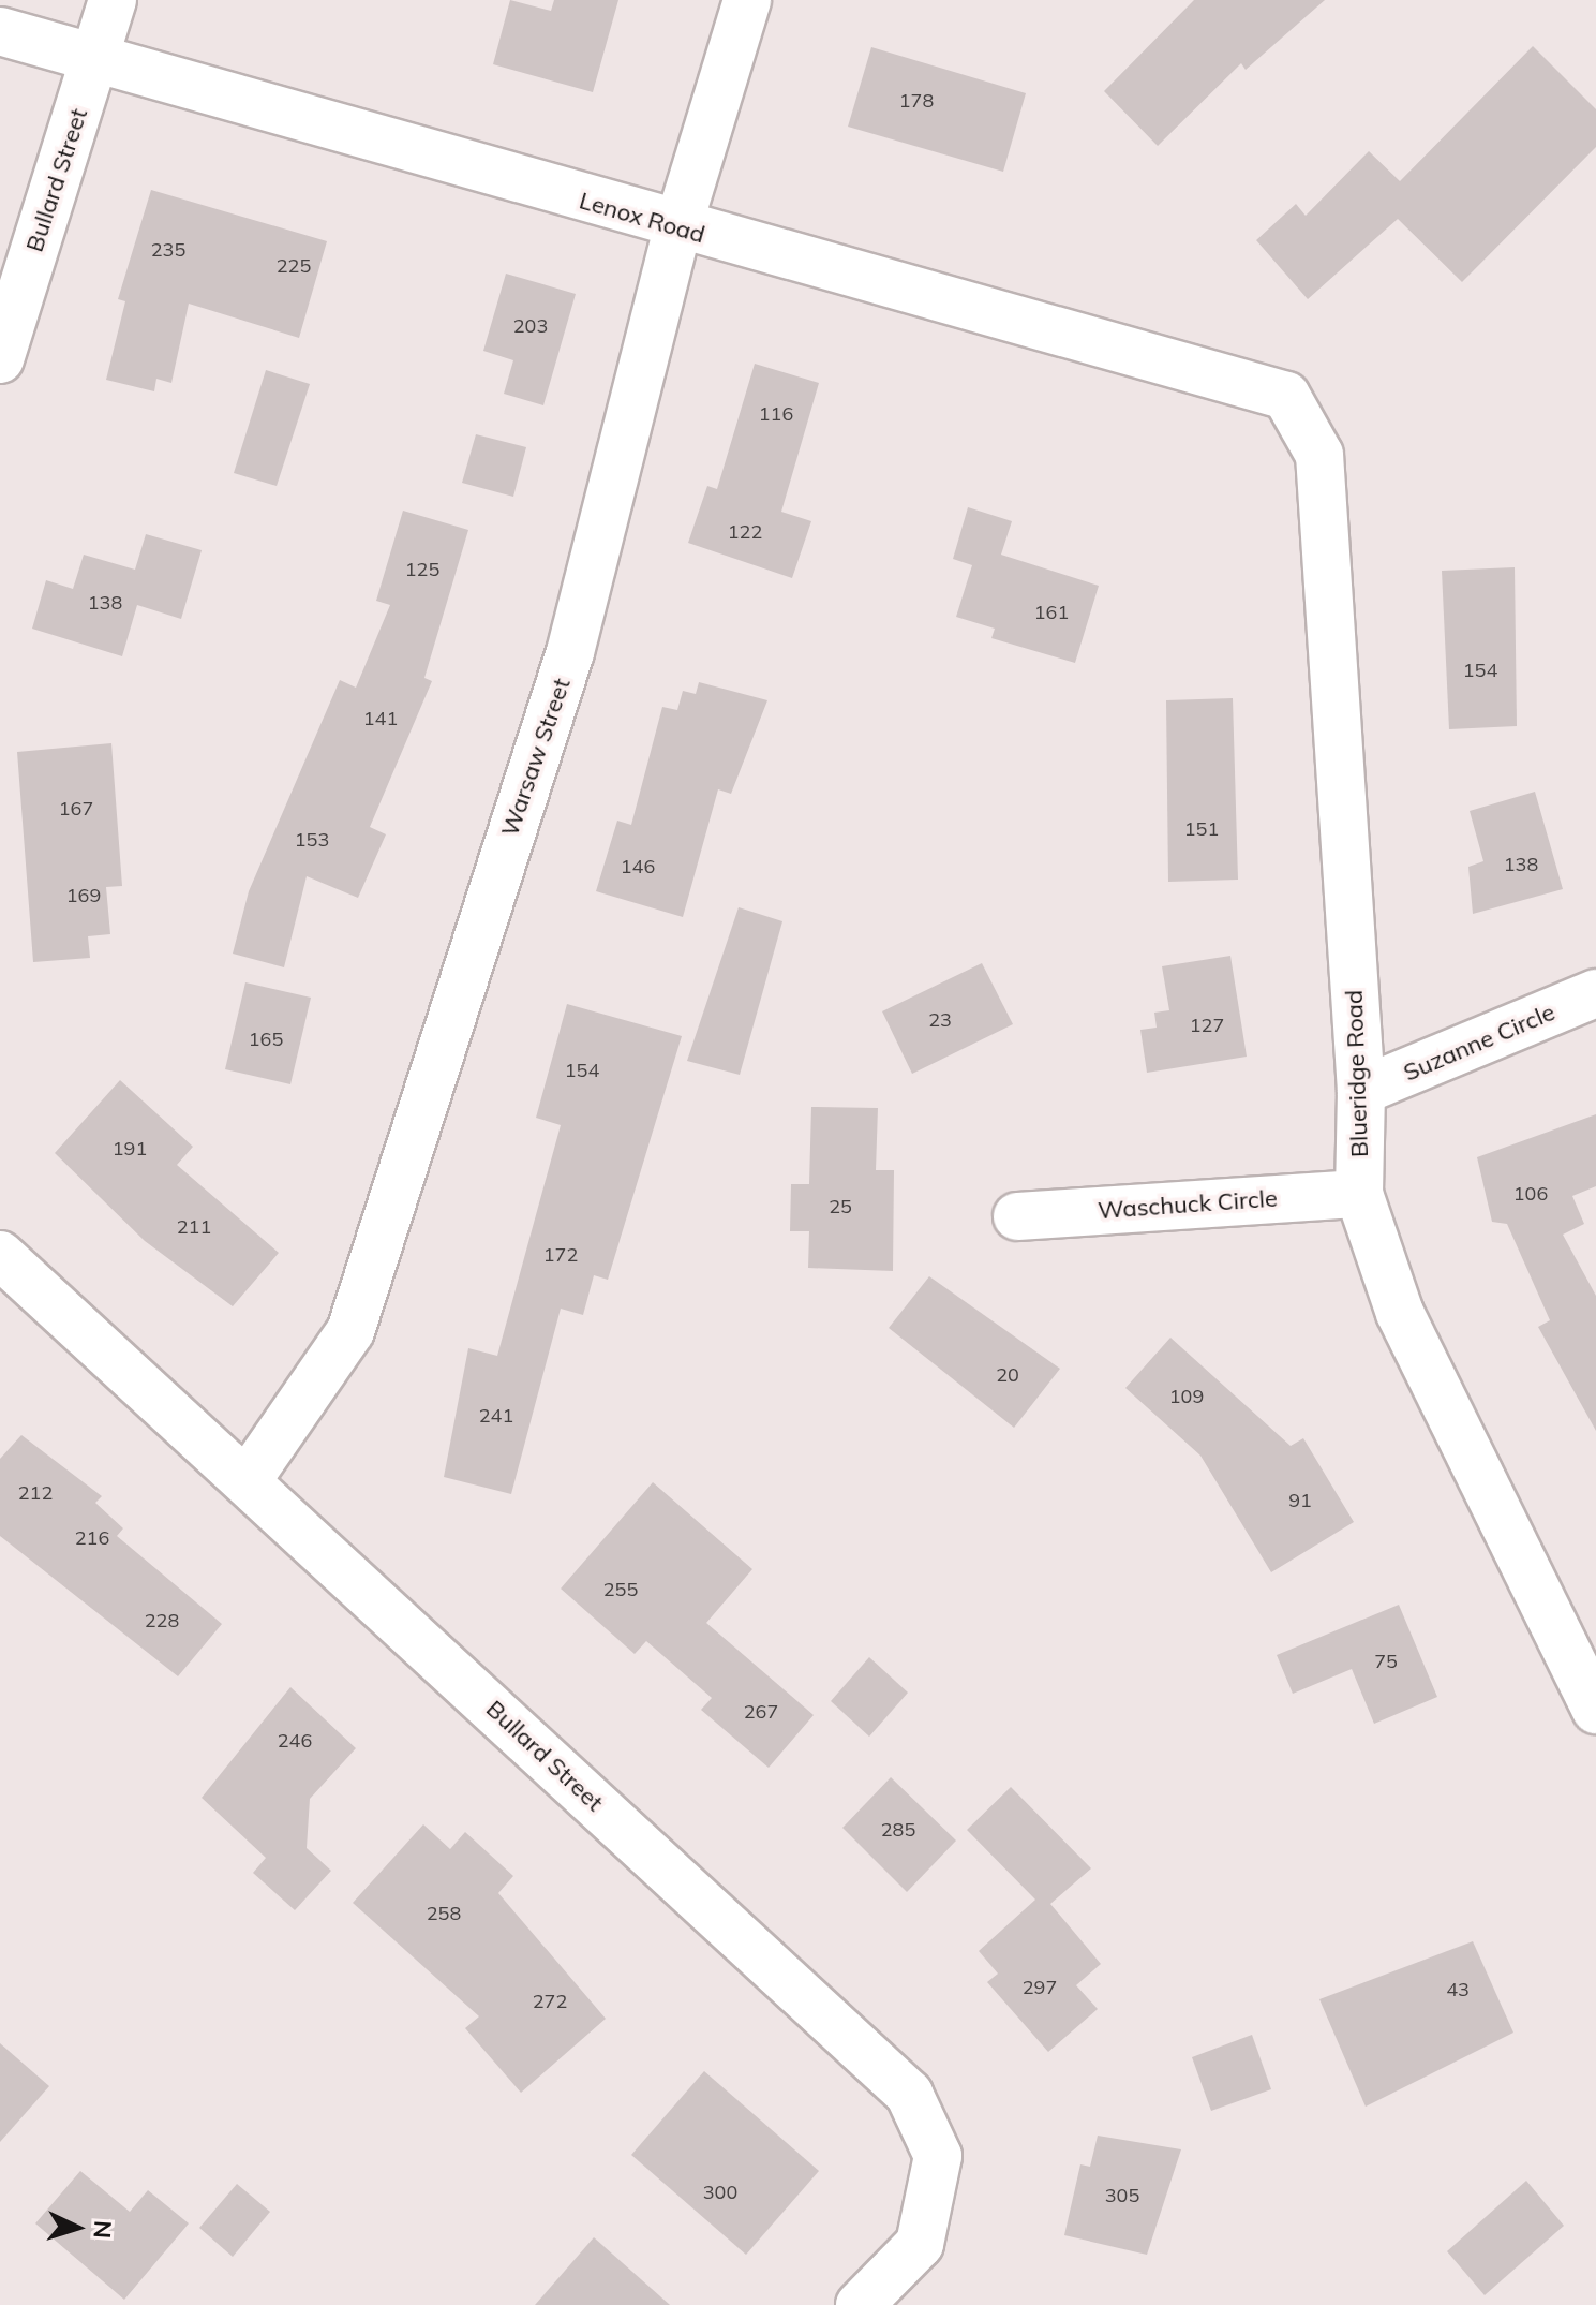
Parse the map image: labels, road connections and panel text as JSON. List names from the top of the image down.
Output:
{
  "streets": {
    "street": [
      "Bullard Street",
      "Lenox Road",
      "Warsaw Street",
      "Suzanne Circle",
      "Blueridge Road",
      "Waschuck Circle"
    ]
  },
  "crossings": [
    ["Bullard Street", "Lenox Road"],
    ["Bullard Street", "Warsaw Street"],
    ["Lenox Road", "Warsaw Street"],
    ["Lenox Road", "Blueridge Road"],
    ["Suzanne Circle", "Blueridge Road"],
    ["Blueridge Road", "Waschuck Circle"]
  ],
  "house_numbers": [
    "178",
    "235",
    "225",
    "203",
    "116",
    "122",
    "125",
    "138",
    "161",
    "154",
    "141",
    "167",
    "151",
    "153",
    "138",
    "146",
    "169",
    "23",
    "127",
    "165",
    "154",
    "191",
    "106",
    "25",
    "211",
    "172",
    "20",
    "109",
    "241",
    "212",
    "91",
    "216",
    "255",
    "228",
    "75",
    "267",
    "246",
    "285",
    "258",
    "297",
    "43",
    "272",
    "300",
    "305"
  ],
  "north": "right"
}
